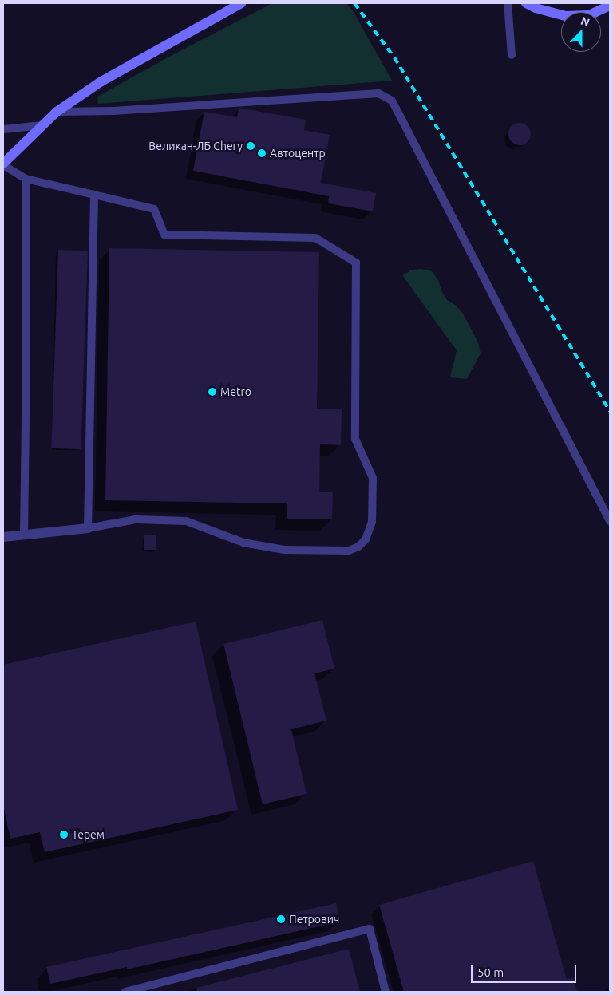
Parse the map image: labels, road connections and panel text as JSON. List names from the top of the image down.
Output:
{
  "places": [
    "Великан-ЛБ Chery",
    "Автоцентр",
    "Metro",
    "Терем",
    "Петрович"
  ],
  "scale_bar": "50 m",
  "north": "top"
}
